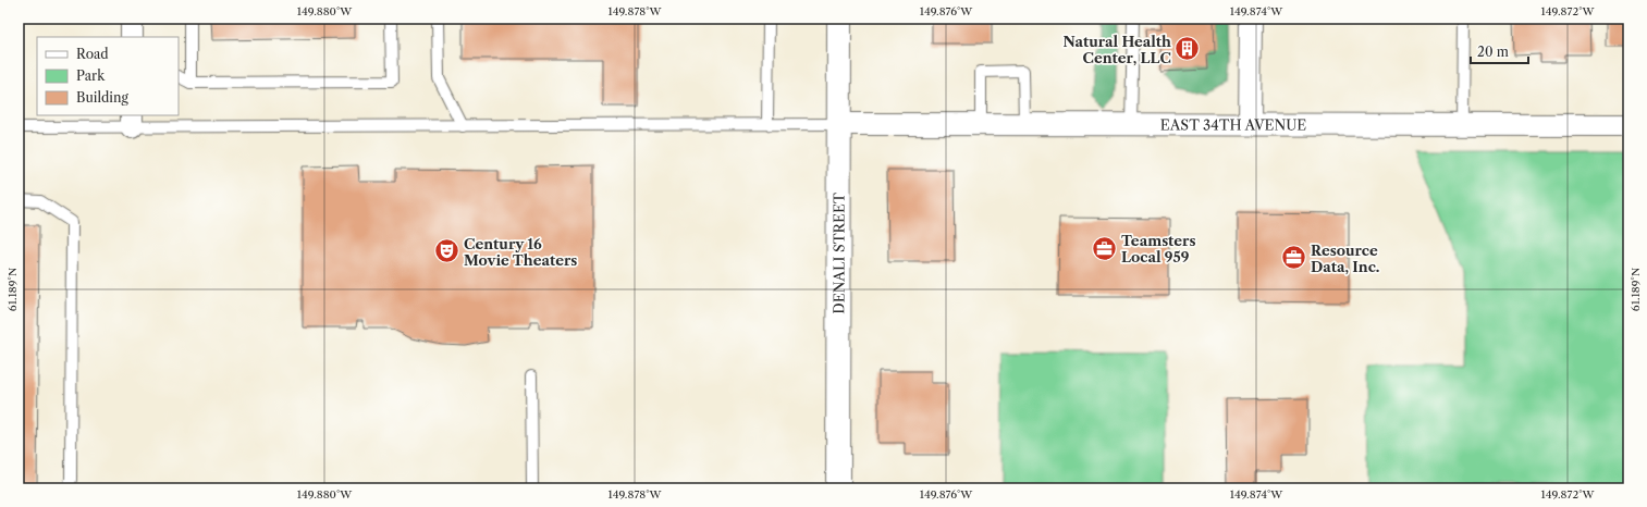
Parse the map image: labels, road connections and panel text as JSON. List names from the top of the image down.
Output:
{
  "streets": {
    "street": ["EAST 34TH AVENUE", "DENALI STREET"]
  },
  "crossings": [
    ["EAST 34TH AVENUE", "DENALI STREET"]
  ],
  "places": {
    "building": ["Natural Health Center, LLC"],
    "office": ["Teamsters Local 959", "Resource Data, Inc."],
    "theatre": ["Century 16 Movie Theaters"]
  },
  "legend": ["Road", "Park", "Building"],
  "scale_bar": "20 m",
  "coordinates": [
    "149.880°W",
    "149.878°W",
    "149.876°W",
    "149.874°W",
    "149.872°W",
    "61.189°N"
  ]
}
